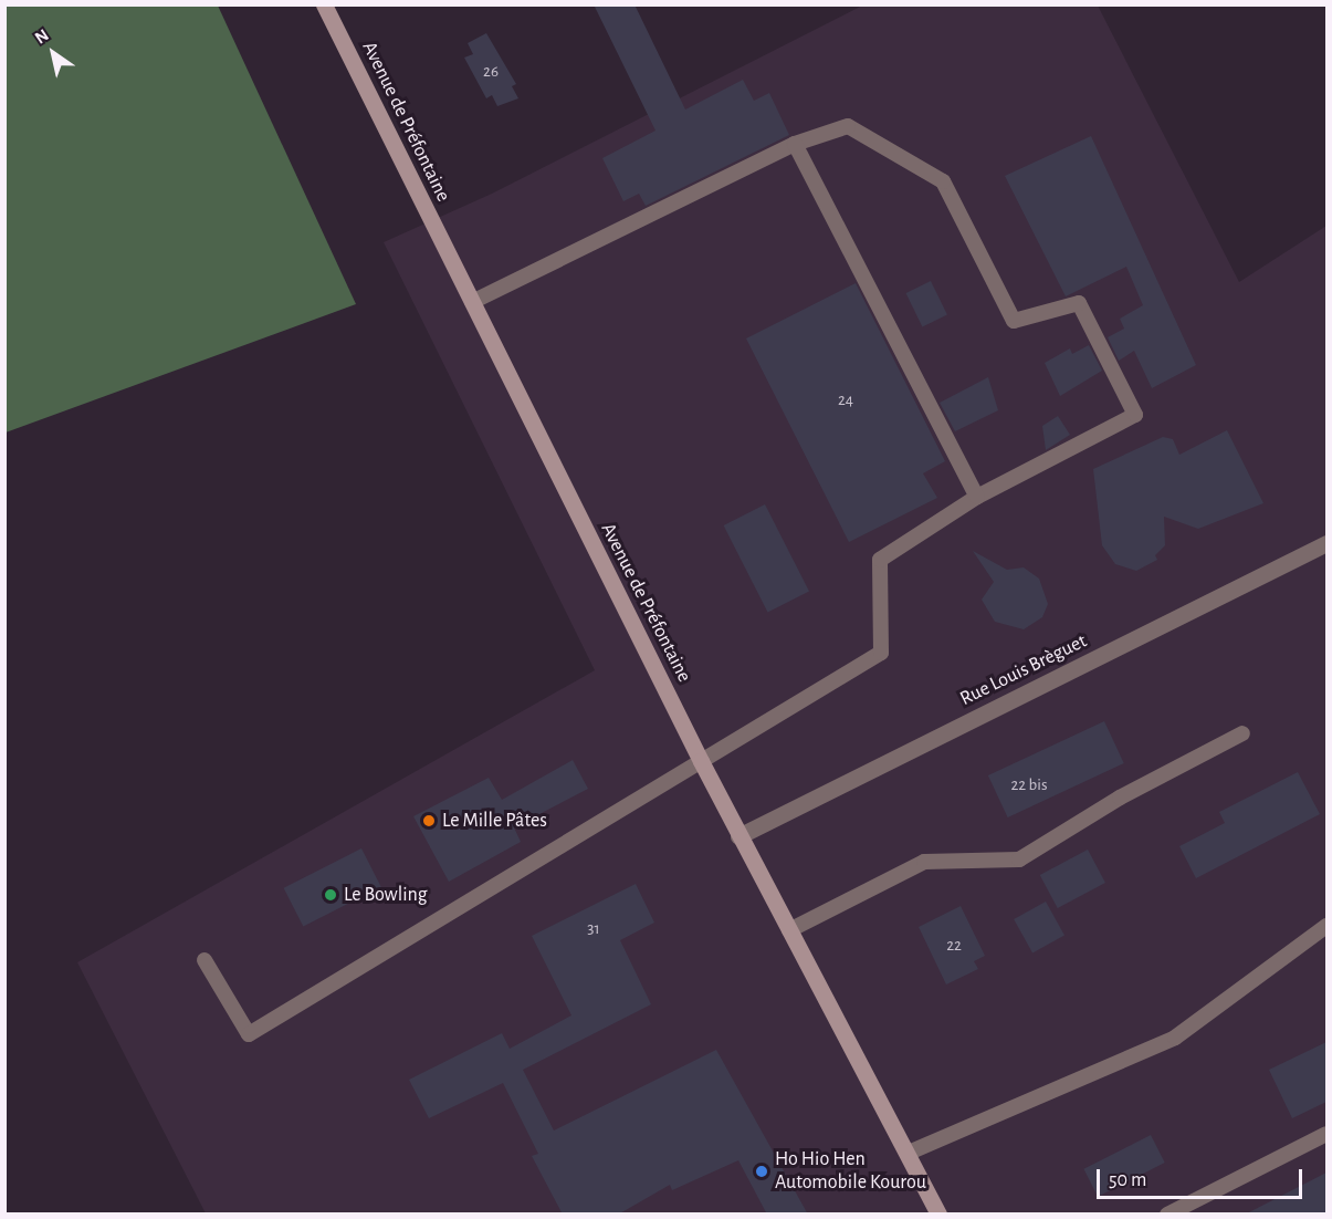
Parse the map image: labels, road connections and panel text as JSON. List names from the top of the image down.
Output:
{
  "streets": {
    "main road": ["Avenue de Préfontaine"],
    "street": ["Rue Louis Brèguet"]
  },
  "crossings": [
    ["Avenue de Préfontaine", "Rue Louis Brèguet"]
  ],
  "places": ["Le Mille Pâtes", "Le Bowling", "Ho Hio Hen Automobile Kourou"],
  "house_numbers": [
    "26",
    "24",
    "22 bis",
    "31",
    "22"
  ],
  "scale_bar": "50 m",
  "north": "top left"
}
